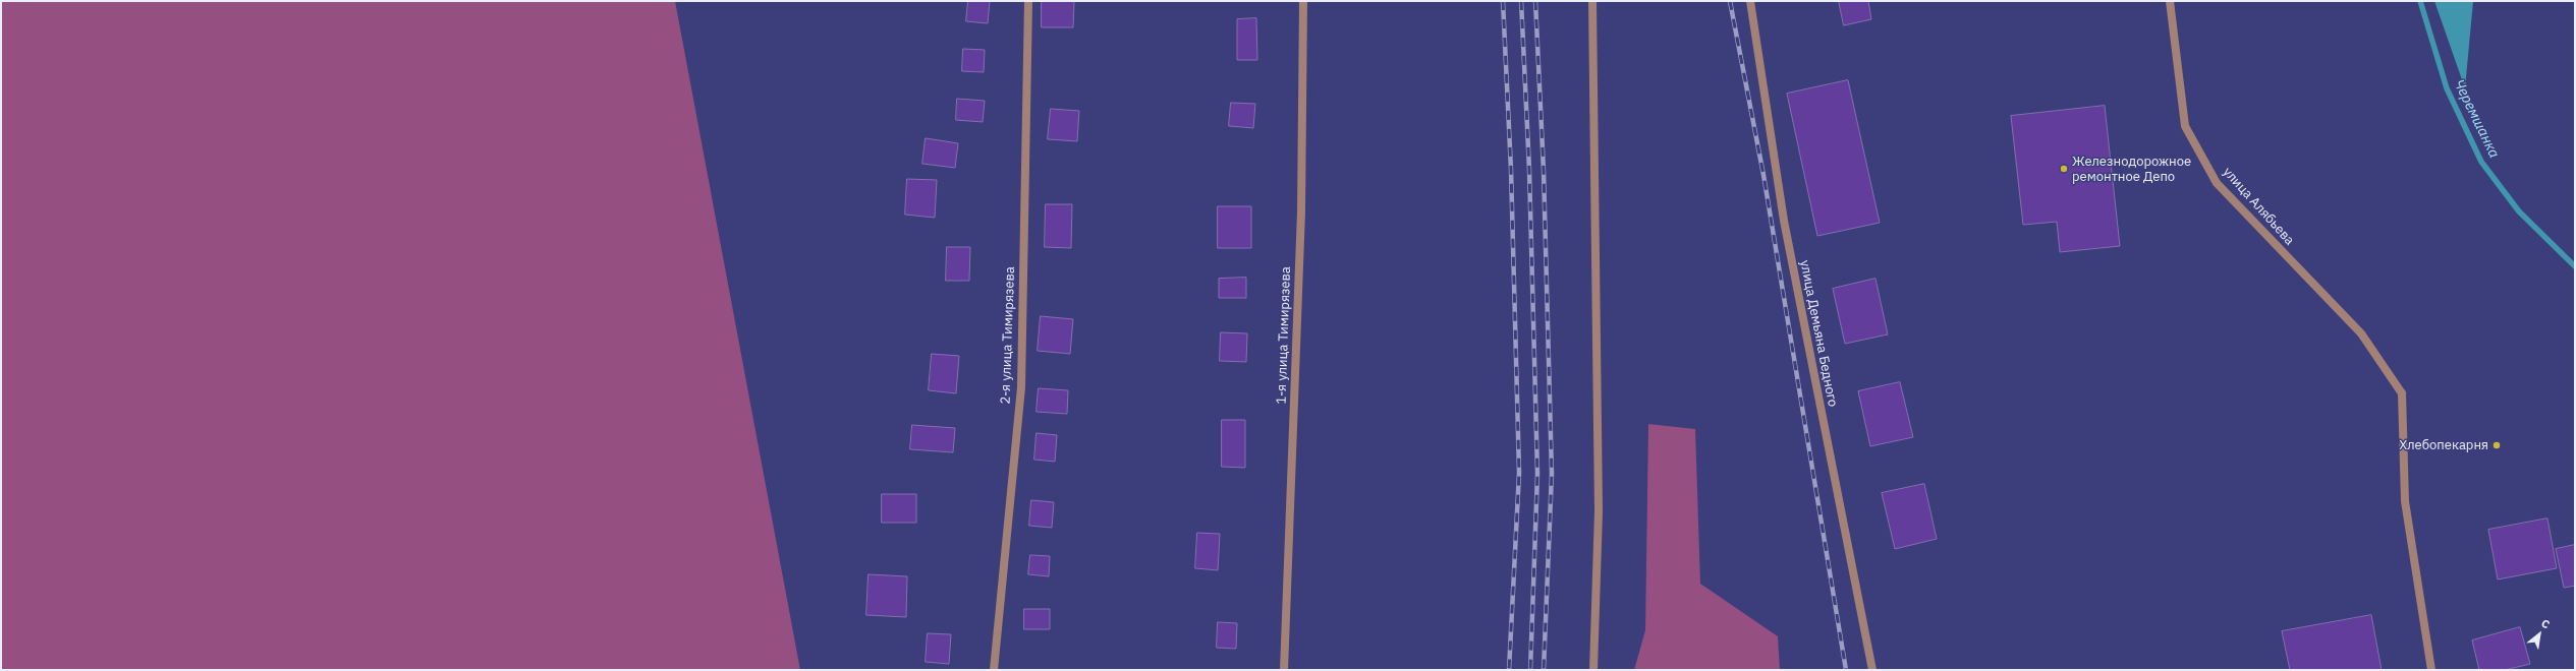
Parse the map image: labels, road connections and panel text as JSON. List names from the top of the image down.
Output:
{
  "streets": {
    "street": [
      "улица Алябьева",
      "улица Демьяна Бедного",
      "2-я улица Тимирязева",
      "1-я улица Тимирязева"
    ]
  },
  "water": ["Черемшанка"],
  "places": ["Железнодорожное ремонтное Депо", "Хлебопекарня"],
  "north": "top right"
}
